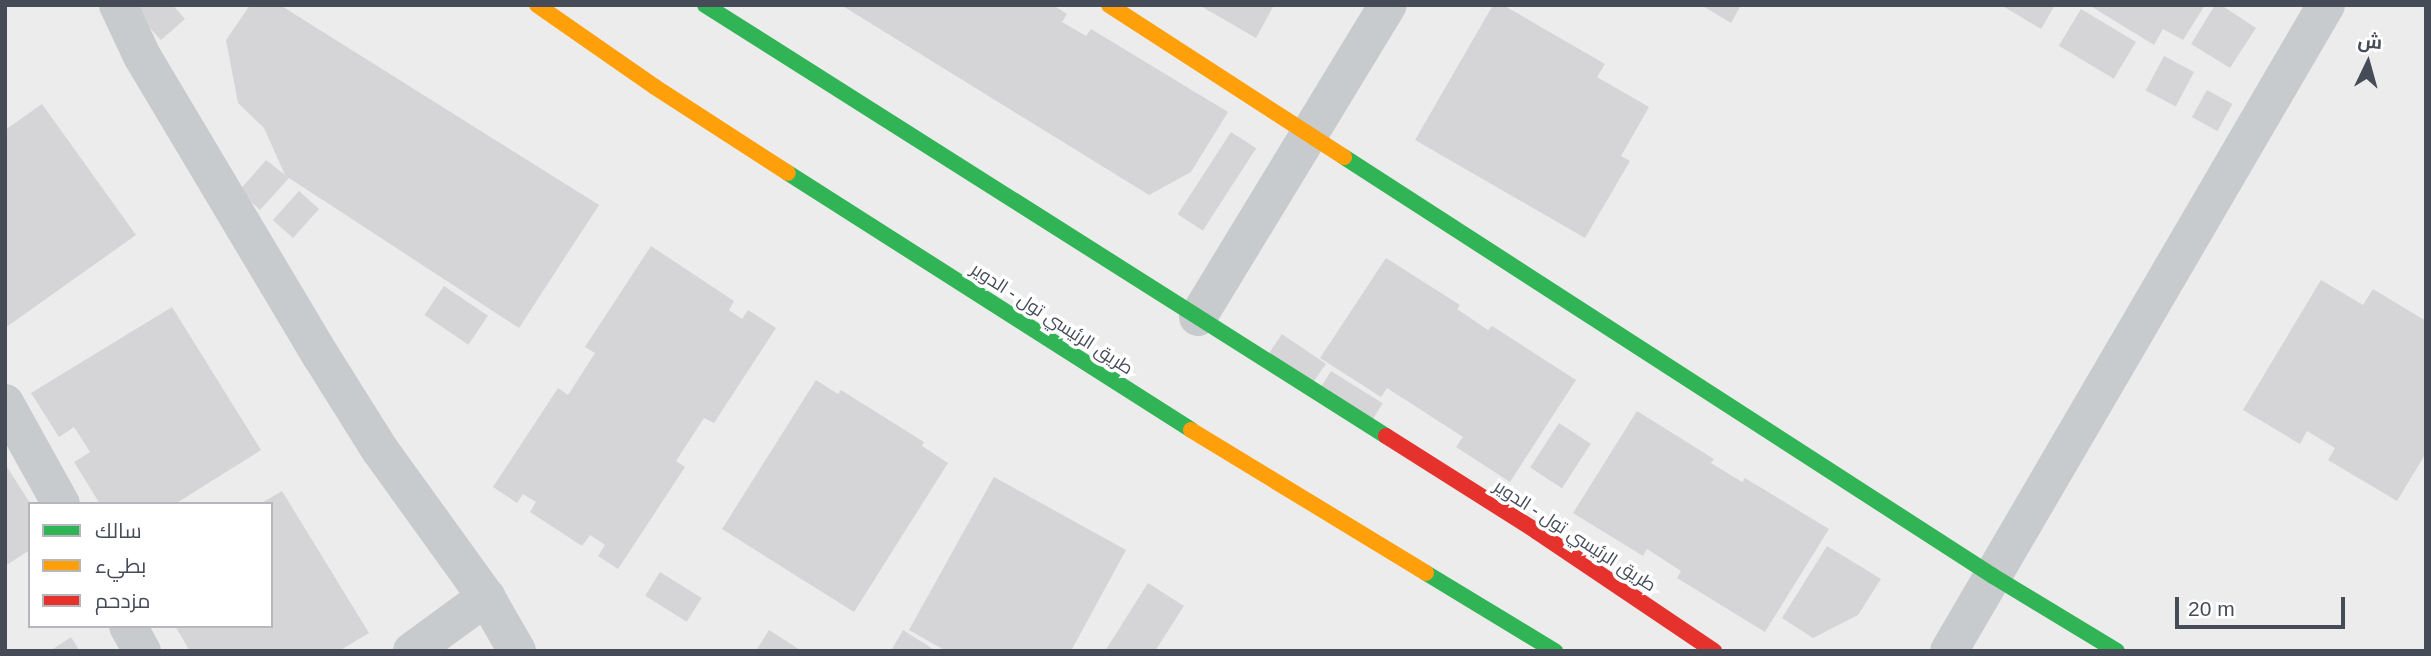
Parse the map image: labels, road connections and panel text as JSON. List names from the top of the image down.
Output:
{
  "streets": {
    "main road": ["طريق الرئيسي تول - الدوير"]
  },
  "legend": ["سالك", "بطيء", "مزدحم"],
  "scale_bar": "20 m",
  "north": "top"
}
